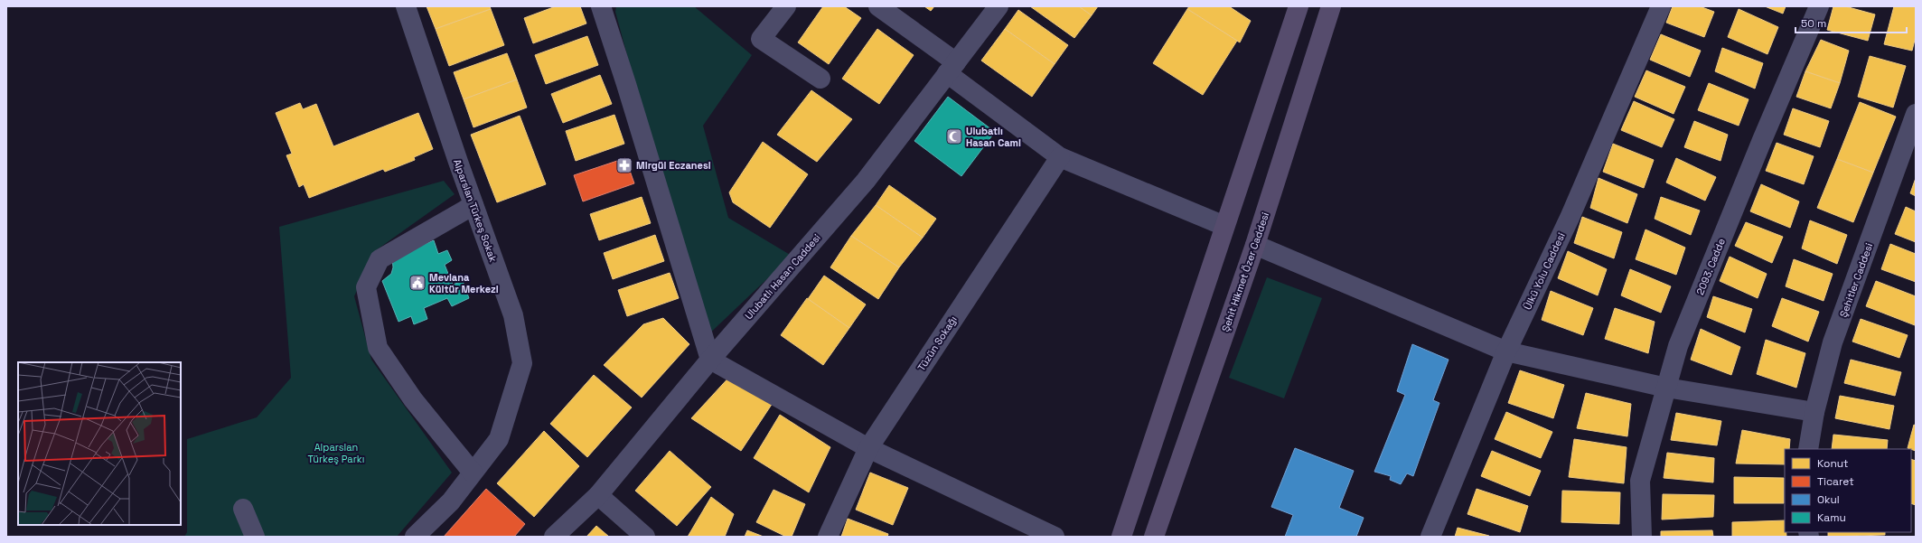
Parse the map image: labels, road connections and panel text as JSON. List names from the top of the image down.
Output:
{
  "streets": {
    "main road": ["Şehit Hikmet Özer Caddesi"],
    "street": [
      "Alparslan Türkeş Sokak",
      "2093. Cadde",
      "Ülkü Yolu Caddesi",
      "Ulubatlı Hasan Caddesi",
      "Şehitler Caddesi",
      "Tüzün Sokağı"
    ]
  },
  "parks": ["Alparslan Türkeş Parkı"],
  "places": {
    "mosque": ["Ulubatlı Hasan Cami"],
    "pharmacy": ["Mirgül Eczanesi"],
    "public building": ["Mevlana Kültür Merkezi"]
  },
  "legend": [
    "Konut",
    "Ticaret",
    "Okul",
    "Kamu"
  ],
  "scale_bar": "50 m"
}
